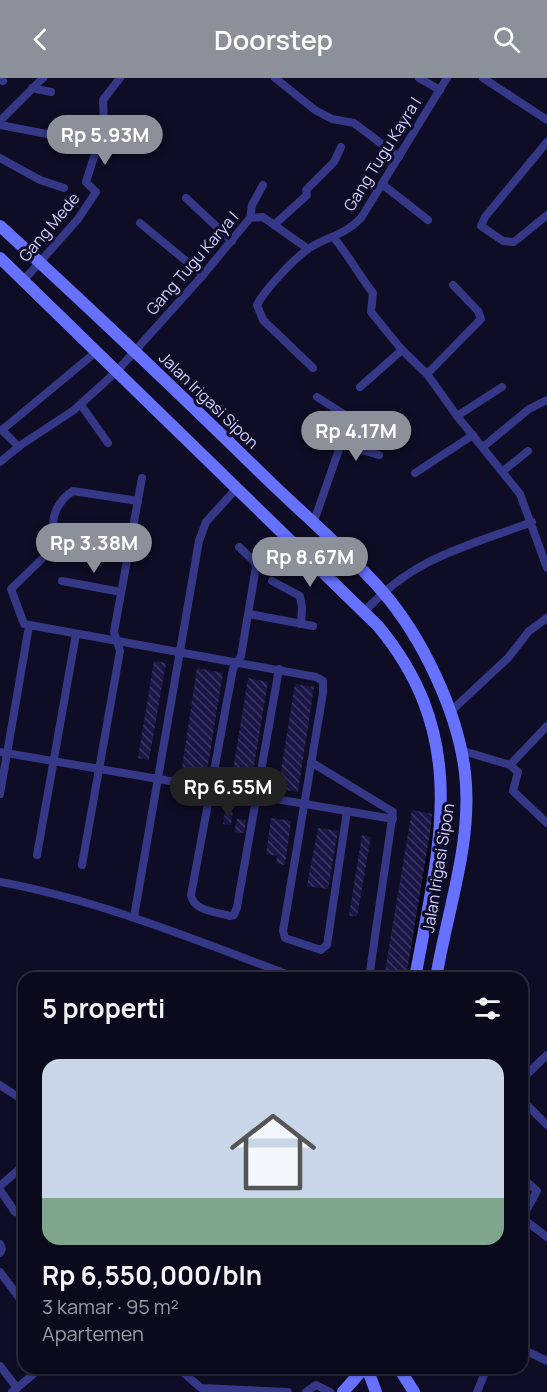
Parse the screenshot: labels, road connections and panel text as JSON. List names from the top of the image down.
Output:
{
  "streets": {
    "street": [
      "Gang Tugu Kayra I",
      "Gang Mede",
      "Gang Tugu Karya I",
      "Jalan Irigasi Sipon"
    ]
  },
  "crossings": [
    ["Gang Mede", "Jalan Irigasi Sipon"],
    ["Gang Tugu Karya I", "Jalan Irigasi Sipon"]
  ],
  "page": {
    "header": "Doorstep",
    "price": [
      "Rp 5.93M",
      "Rp 4.17M",
      "Rp 3.38M",
      "Rp 8.67M",
      "Rp 6.55M"
    ],
    "heading": "5 properti",
    "list": [
      {
        "name": "Rp 6,550,000/bln",
        "note": "3 kamar · 95 m² · Apartemen"
      }
    ]
  }
}
